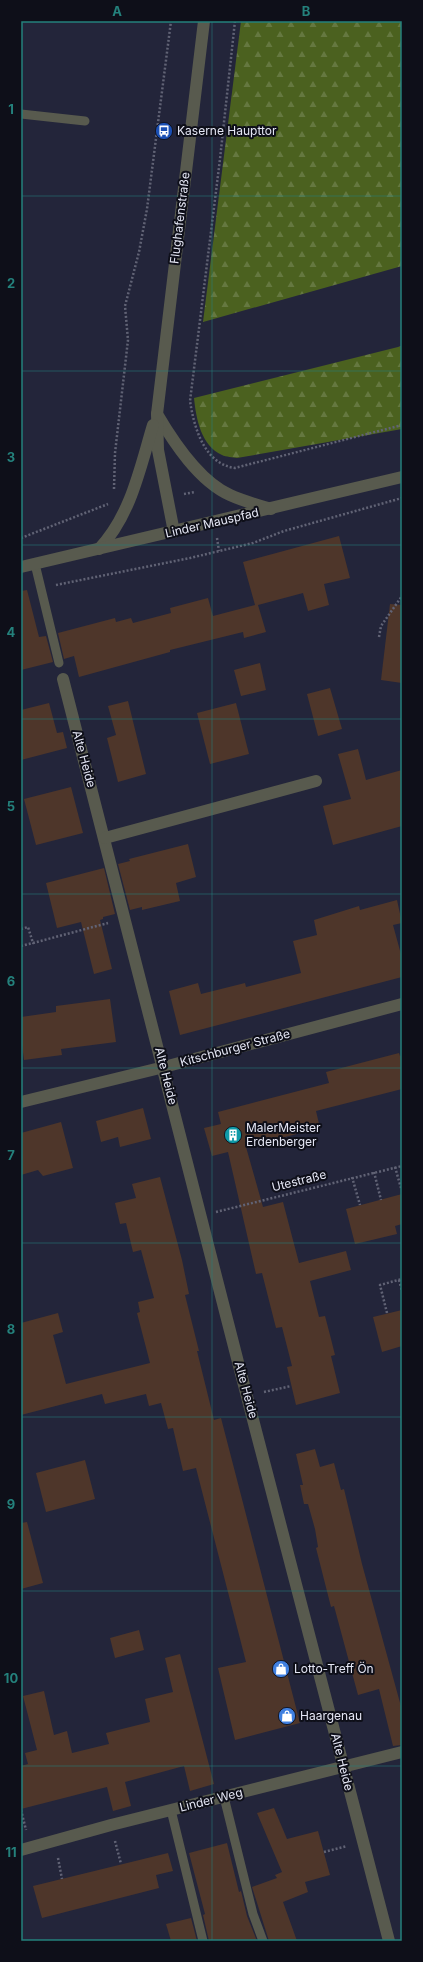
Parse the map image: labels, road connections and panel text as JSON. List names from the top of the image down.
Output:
{
  "streets": {
    "street": [
      "Flughafenstraße",
      "Linder Mauspfad",
      "Alte Heide",
      "Kitschburger Straße",
      "Linder Weg"
    ],
    "path": ["Utestraße"]
  },
  "crossings": [
    ["Flughafenstraße", "Linder Mauspfad"],
    ["Alte Heide", "Kitschburger Straße"],
    ["Alte Heide", "Utestraße"],
    ["Alte Heide", "Linder Weg"]
  ],
  "places": {
    "bus stop": ["Kaserne Haupttor"],
    "building": ["MalerMeister Erdenberger"],
    "shop": ["Lotto-Treff Ön", "Haargenau"]
  },
  "grid": {
    "columns": ["A", "B"],
    "rows": [
      "1",
      "2",
      "3",
      "4",
      "5",
      "6",
      "7",
      "8",
      "9",
      "10",
      "11"
    ]
  }
}
